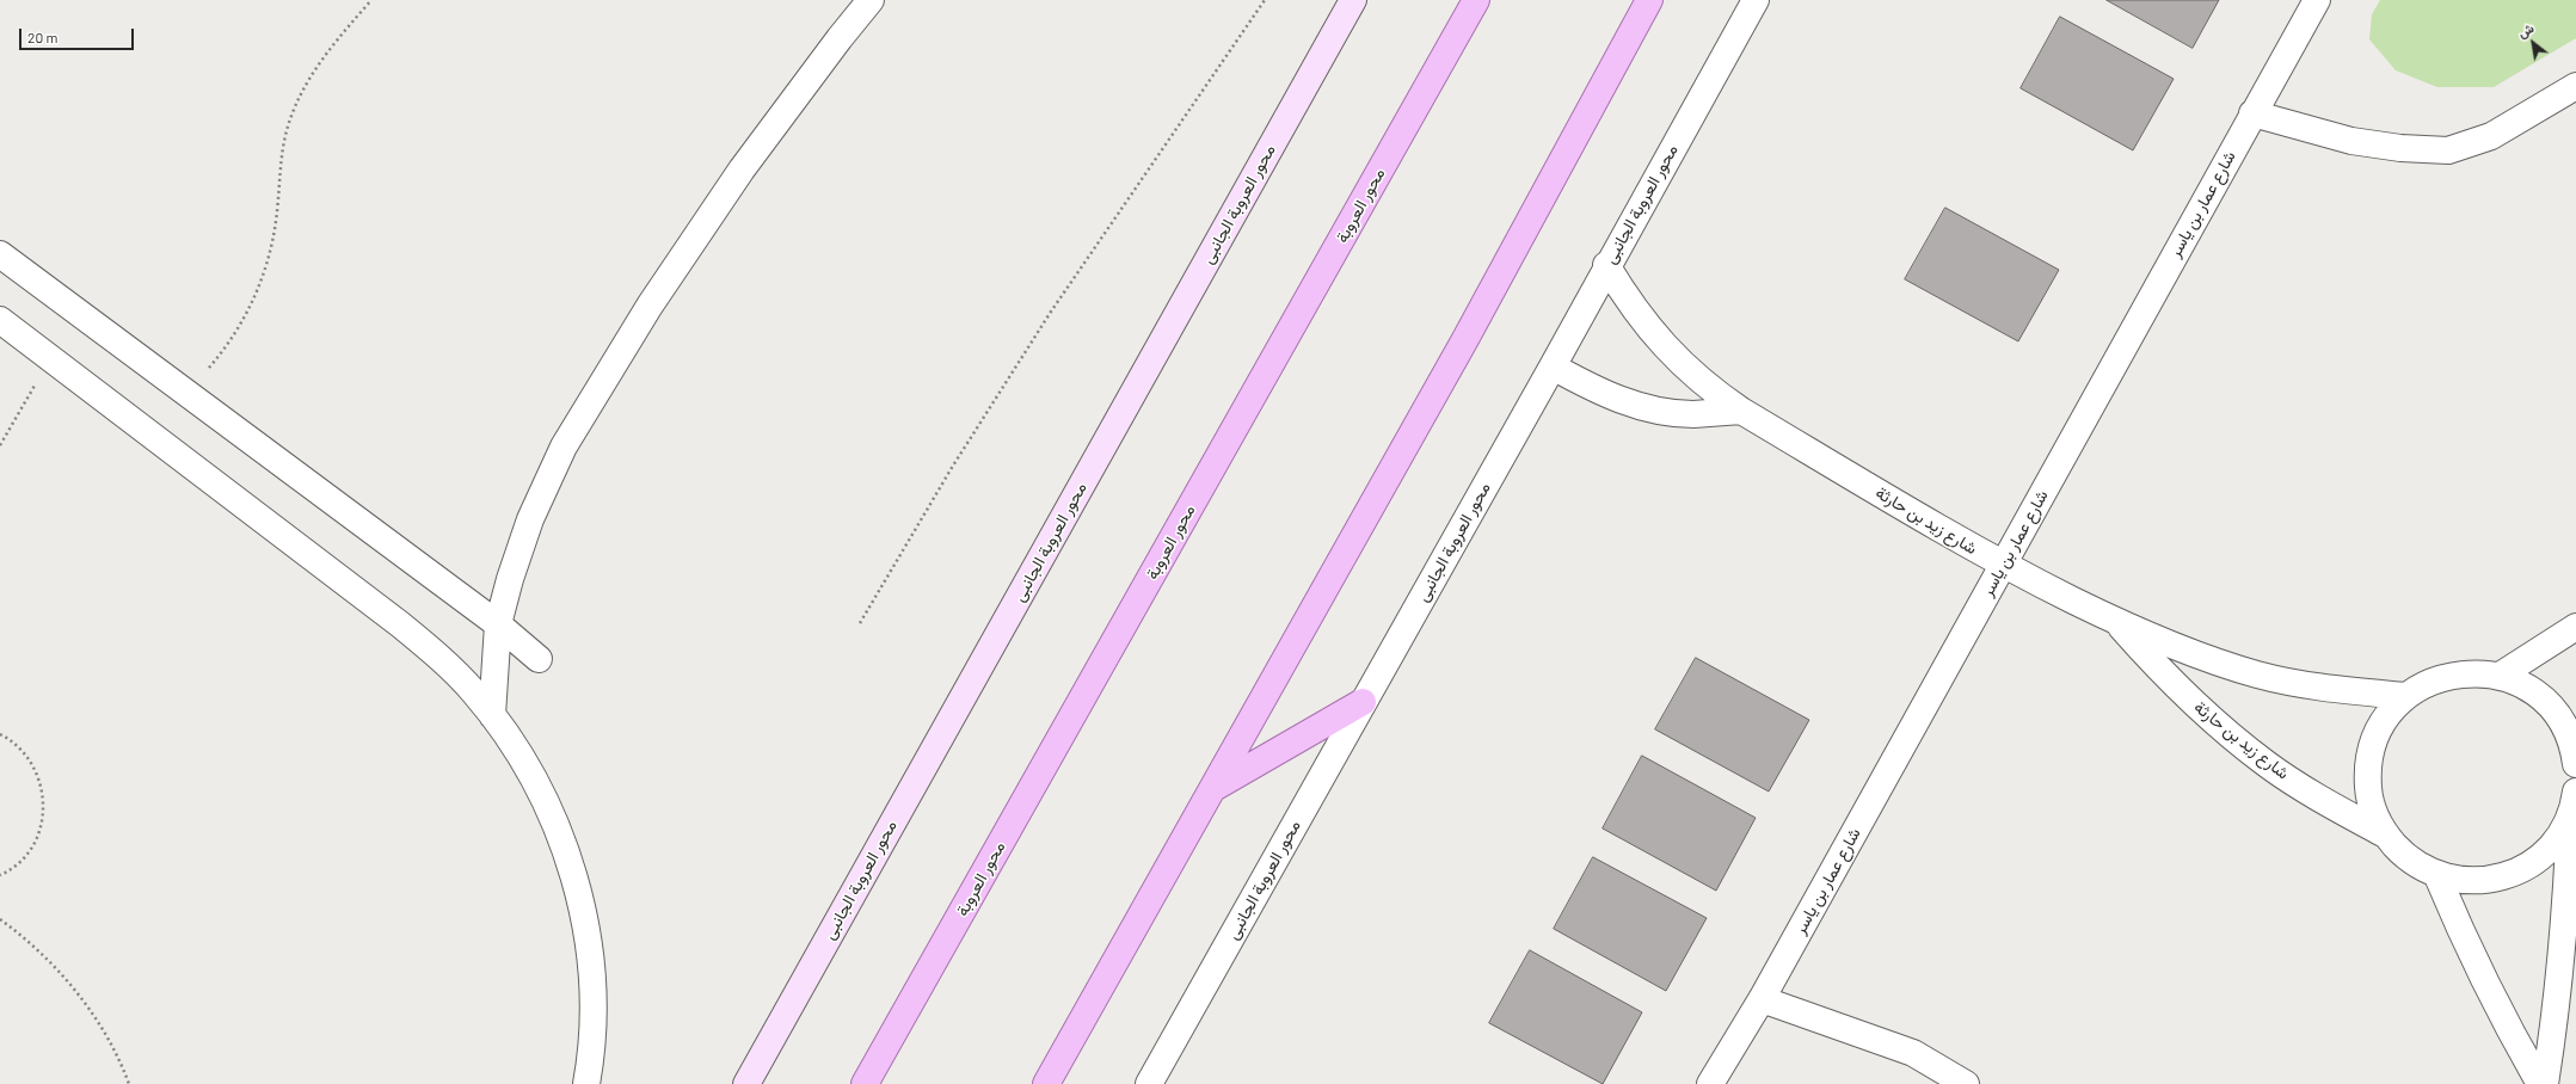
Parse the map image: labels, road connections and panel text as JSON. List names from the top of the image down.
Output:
{
  "streets": {
    "main road": ["محور العروبة"],
    "street": ["محور العروبة الجانبى", "شارع عمار بن ياسر", "شارع زيد بن حارثة"]
  },
  "crossings": [
    ["محور العروبة الجانبى", "شارع زيد بن حارثة"],
    ["شارع عمار بن ياسر", "شارع زيد بن حارثة"]
  ],
  "scale_bar": "20 m",
  "north": "top left"
}
